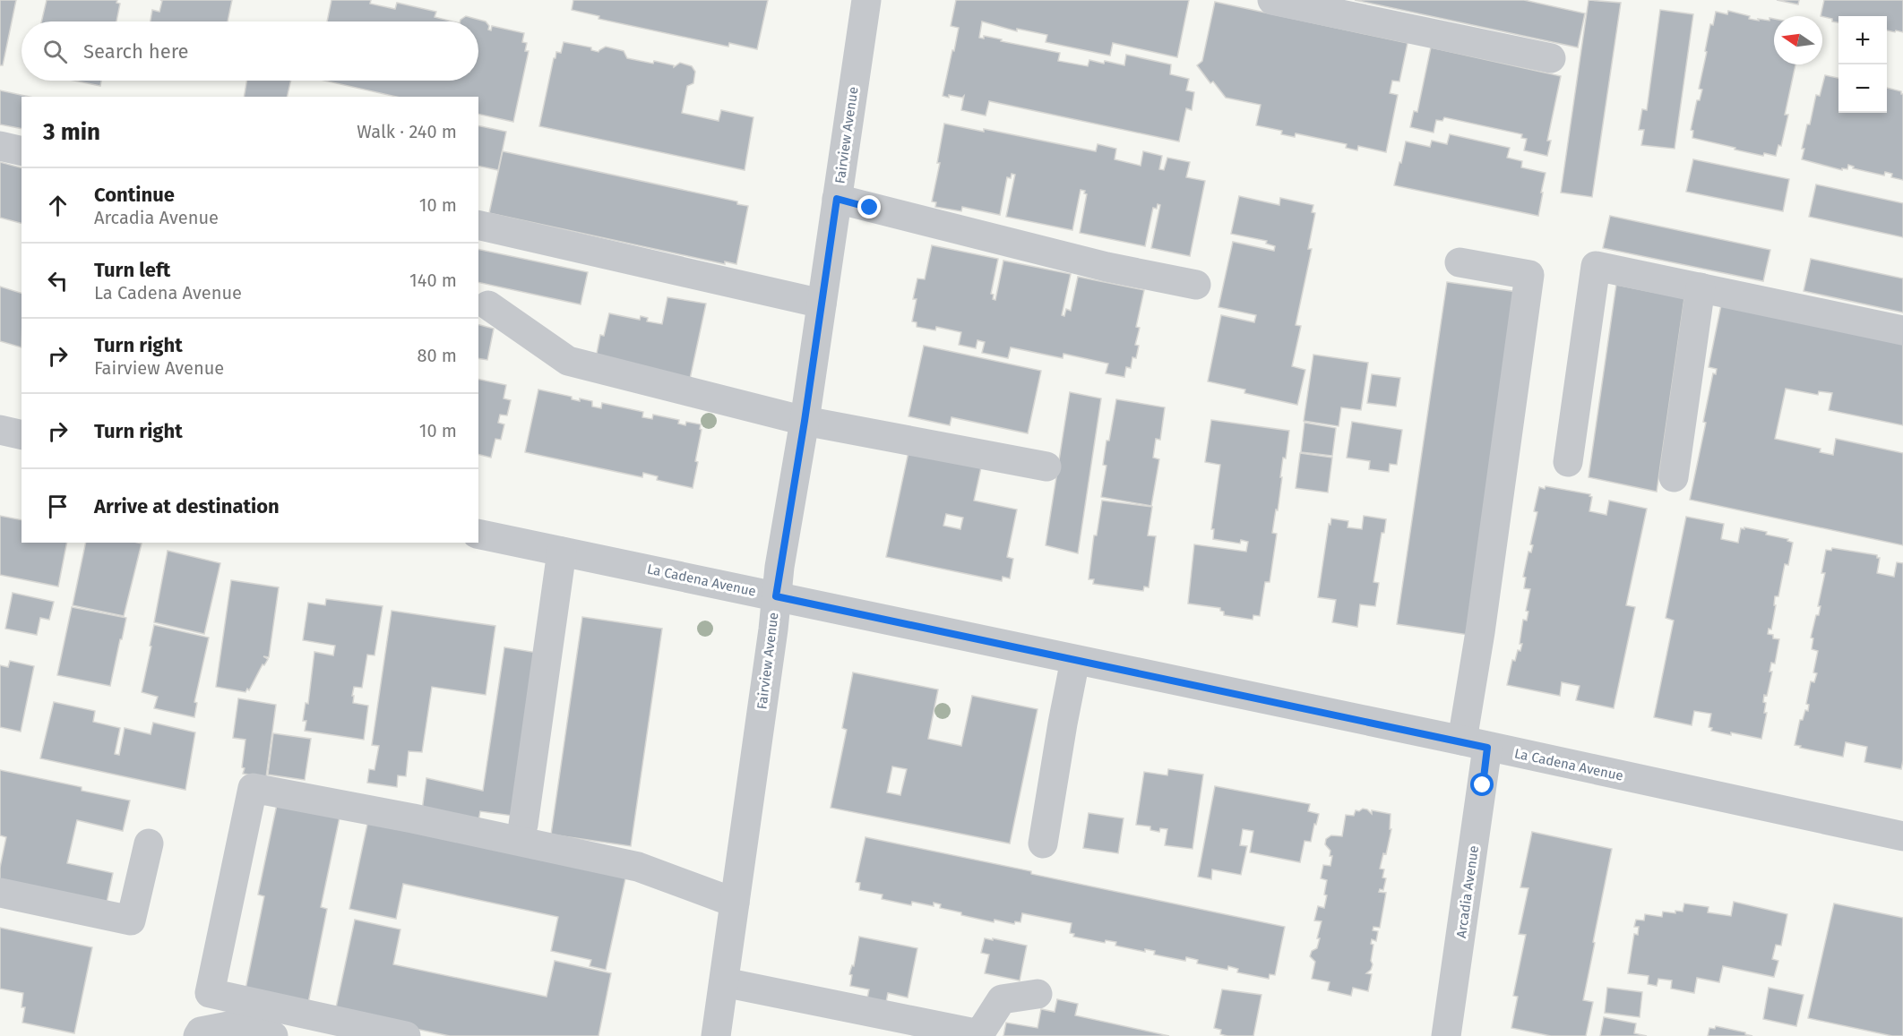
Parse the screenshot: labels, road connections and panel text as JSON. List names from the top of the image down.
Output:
{
  "streets": {
    "street": ["Fairview Avenue", "La Cadena Avenue", "Arcadia Avenue"]
  },
  "crossings": [
    ["Fairview Avenue", "La Cadena Avenue"],
    ["La Cadena Avenue", "Arcadia Avenue"]
  ],
  "north": "left",
  "page": {
    "map_buttons": ["+", "−"],
    "search": "Search here",
    "heading": ["3 min", "Walk · 240 m"],
    "list": [
      ["Continue", "Arcadia Avenue", "10 m"],
      ["Turn left", "La Cadena Avenue", "140 m"],
      ["Turn right", "Fairview Avenue", "80 m"],
      ["Turn right", "10 m"],
      "Arrive at destination"
    ]
  }
}
